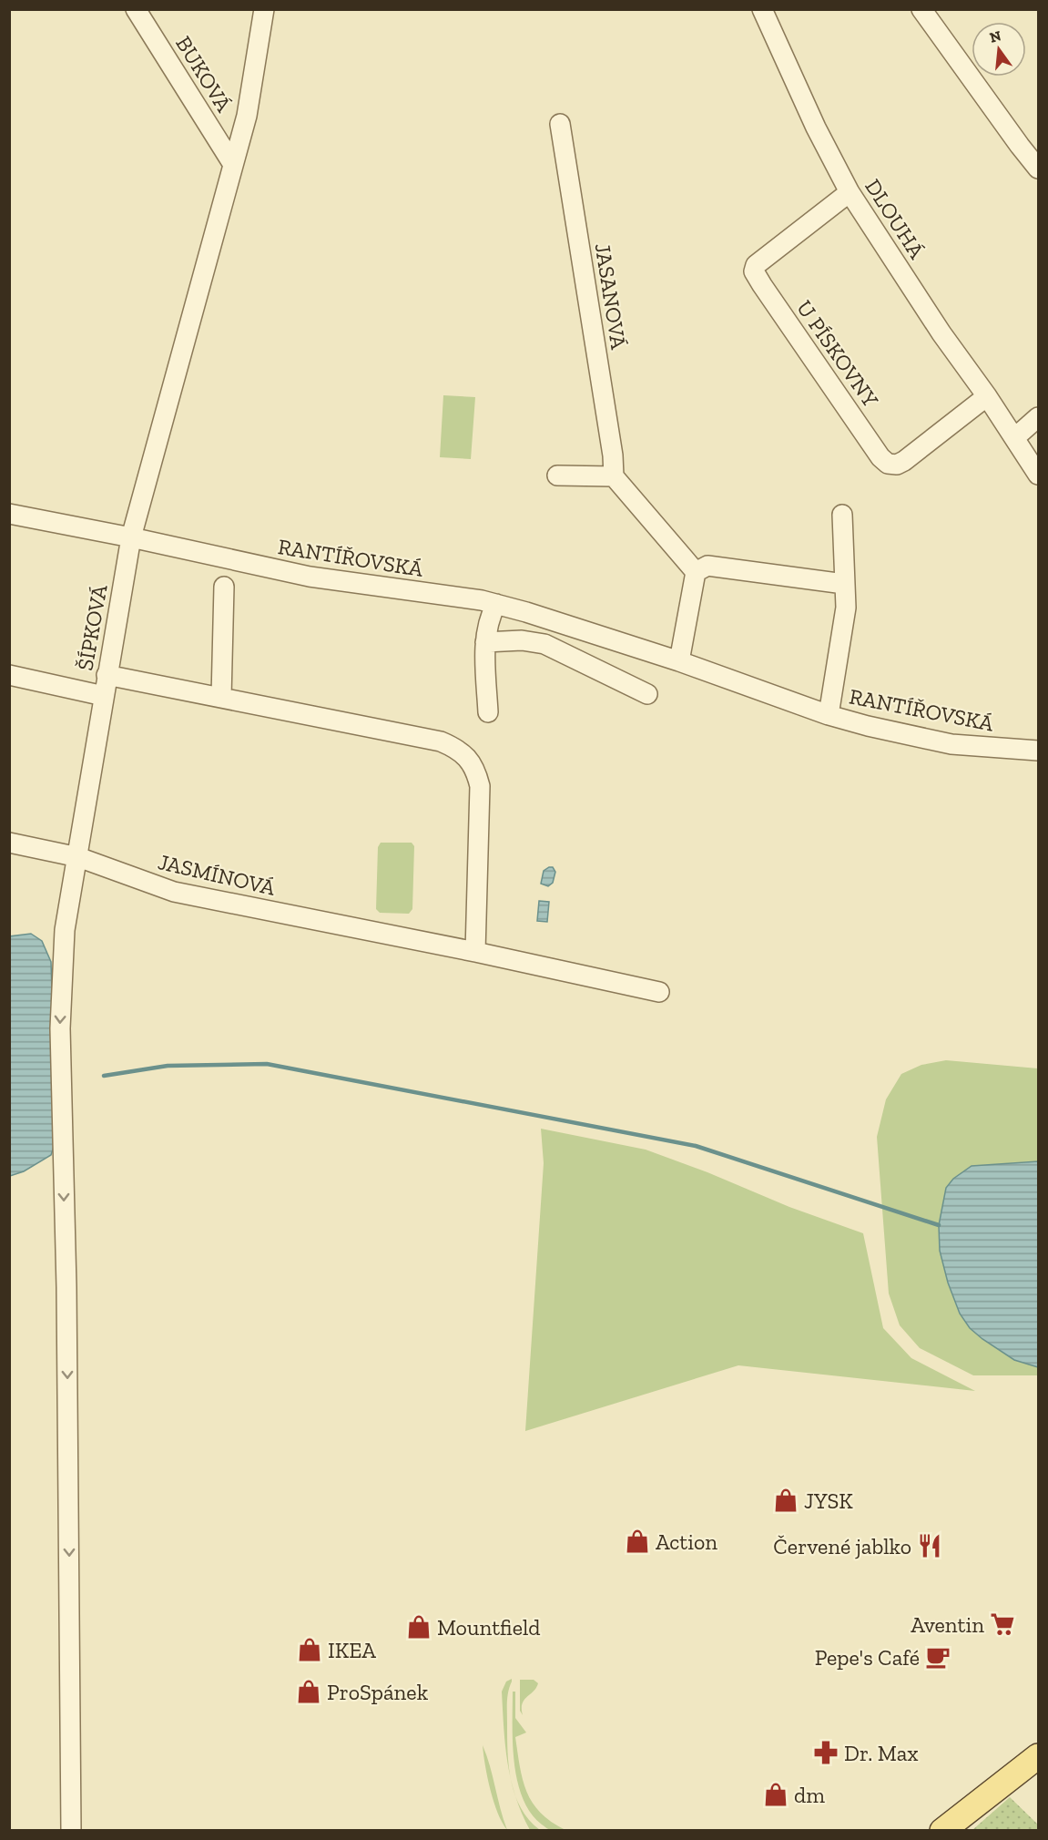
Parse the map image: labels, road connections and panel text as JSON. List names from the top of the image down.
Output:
{
  "streets": {
    "street": [
      "BUKOVÁ",
      "DLOUHÁ",
      "JASANOVÁ",
      "U PÍSKOVNY",
      "RANTÍŘOVSKÁ",
      "ŠÍPKOVÁ",
      "JASMÍNOVÁ"
    ]
  },
  "crossings": [
    ["BUKOVÁ", "ŠÍPKOVÁ"],
    ["DLOUHÁ", "U PÍSKOVNY"],
    ["RANTÍŘOVSKÁ", "ŠÍPKOVÁ"]
  ],
  "places": {
    "shop": [
      "JYSK",
      "Action",
      "Mountfield",
      "IKEA",
      "ProSpánek",
      "dm"
    ],
    "restaurant": ["Červené jablko"],
    "supermarket": ["Aventin"],
    "cafe": ["Pepe's Café"],
    "pharmacy": ["Dr. Max"]
  },
  "north": "top"
}
